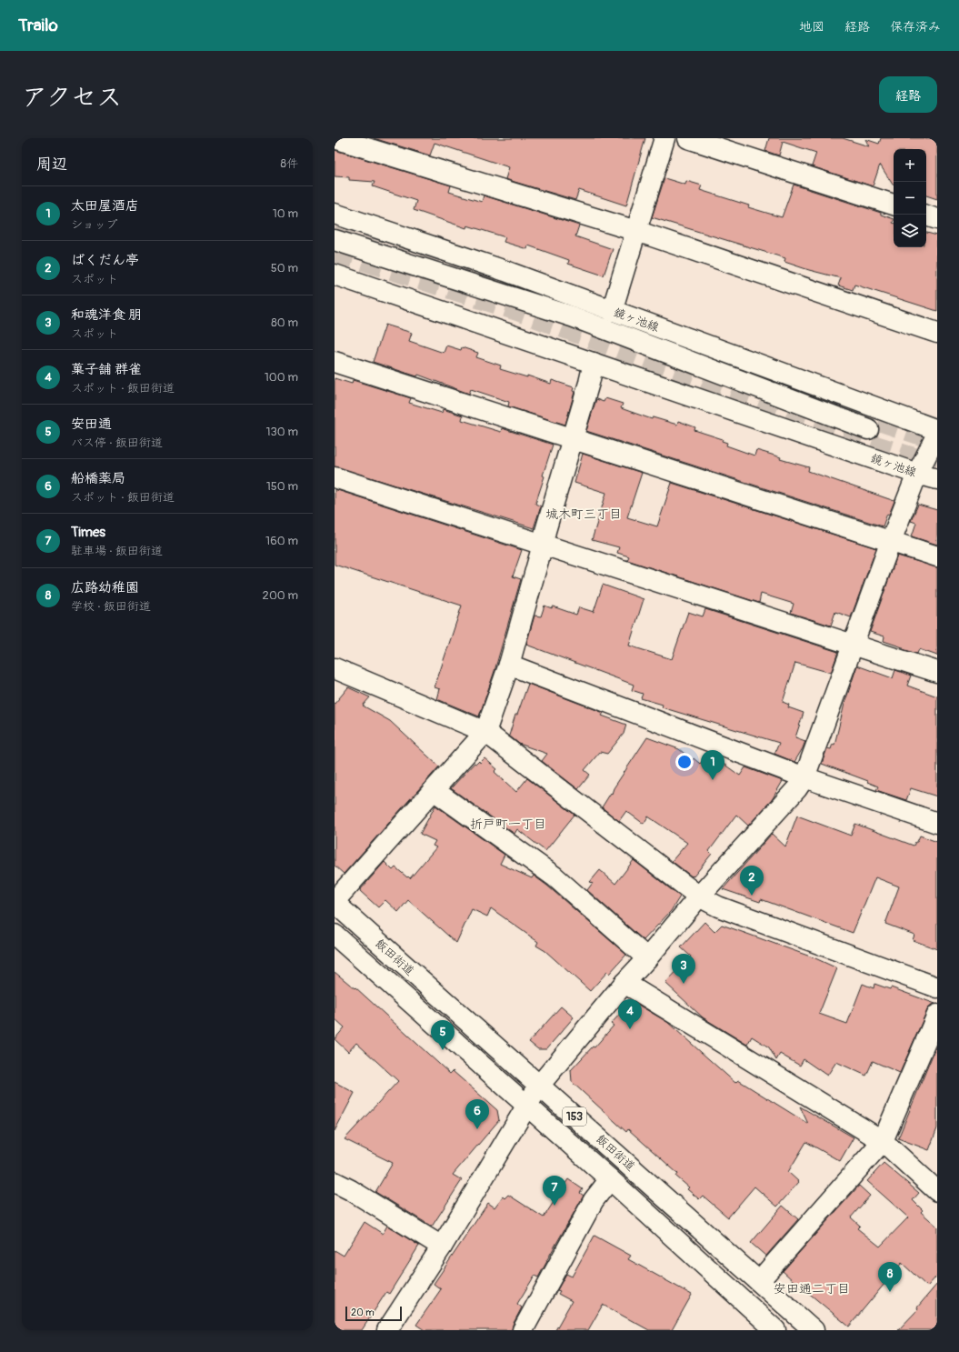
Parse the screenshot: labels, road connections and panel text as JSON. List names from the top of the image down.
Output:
{
  "streets": {
    "main road": ["鏡ヶ池線", "飯田街道", "153"]
  },
  "districts": ["城木町三丁目", "折戸町一丁目", "安田通二丁目"],
  "scale_bar": "20 m",
  "page": {
    "header": "Trailo",
    "nav": ["地図", "経路", "保存済み"],
    "title": "アクセス",
    "buttons": "経路",
    "heading": ["周辺", "8件"],
    "map_buttons": ["+", "−"],
    "list": [
      {
        "mark": "1",
        "name": "太田屋酒店",
        "note": "ショップ",
        "value": "10 m"
      },
      {
        "mark": "2",
        "name": "ばくだん亭",
        "note": "スポット",
        "value": "50 m"
      },
      {
        "mark": "3",
        "name": "和魂洋食 朋",
        "note": "スポット",
        "value": "80 m"
      },
      {
        "mark": "4",
        "name": "菓子舗 群雀",
        "note": "スポット · 飯田街道",
        "value": "100 m"
      },
      {
        "mark": "5",
        "name": "安田通",
        "note": "バス停 · 飯田街道",
        "value": "130 m"
      },
      {
        "mark": "6",
        "name": "船橋薬局",
        "note": "スポット · 飯田街道",
        "value": "150 m"
      },
      {
        "mark": "7",
        "name": "Times",
        "note": "駐車場 · 飯田街道",
        "value": "160 m"
      },
      {
        "mark": "8",
        "name": "広路幼稚園",
        "note": "学校 · 飯田街道",
        "value": "200 m"
      }
    ],
    "pins": [
      "1",
      "2",
      "3",
      "4",
      "5",
      "6",
      "7",
      "8"
    ],
    "scale": "20 m"
  }
}
